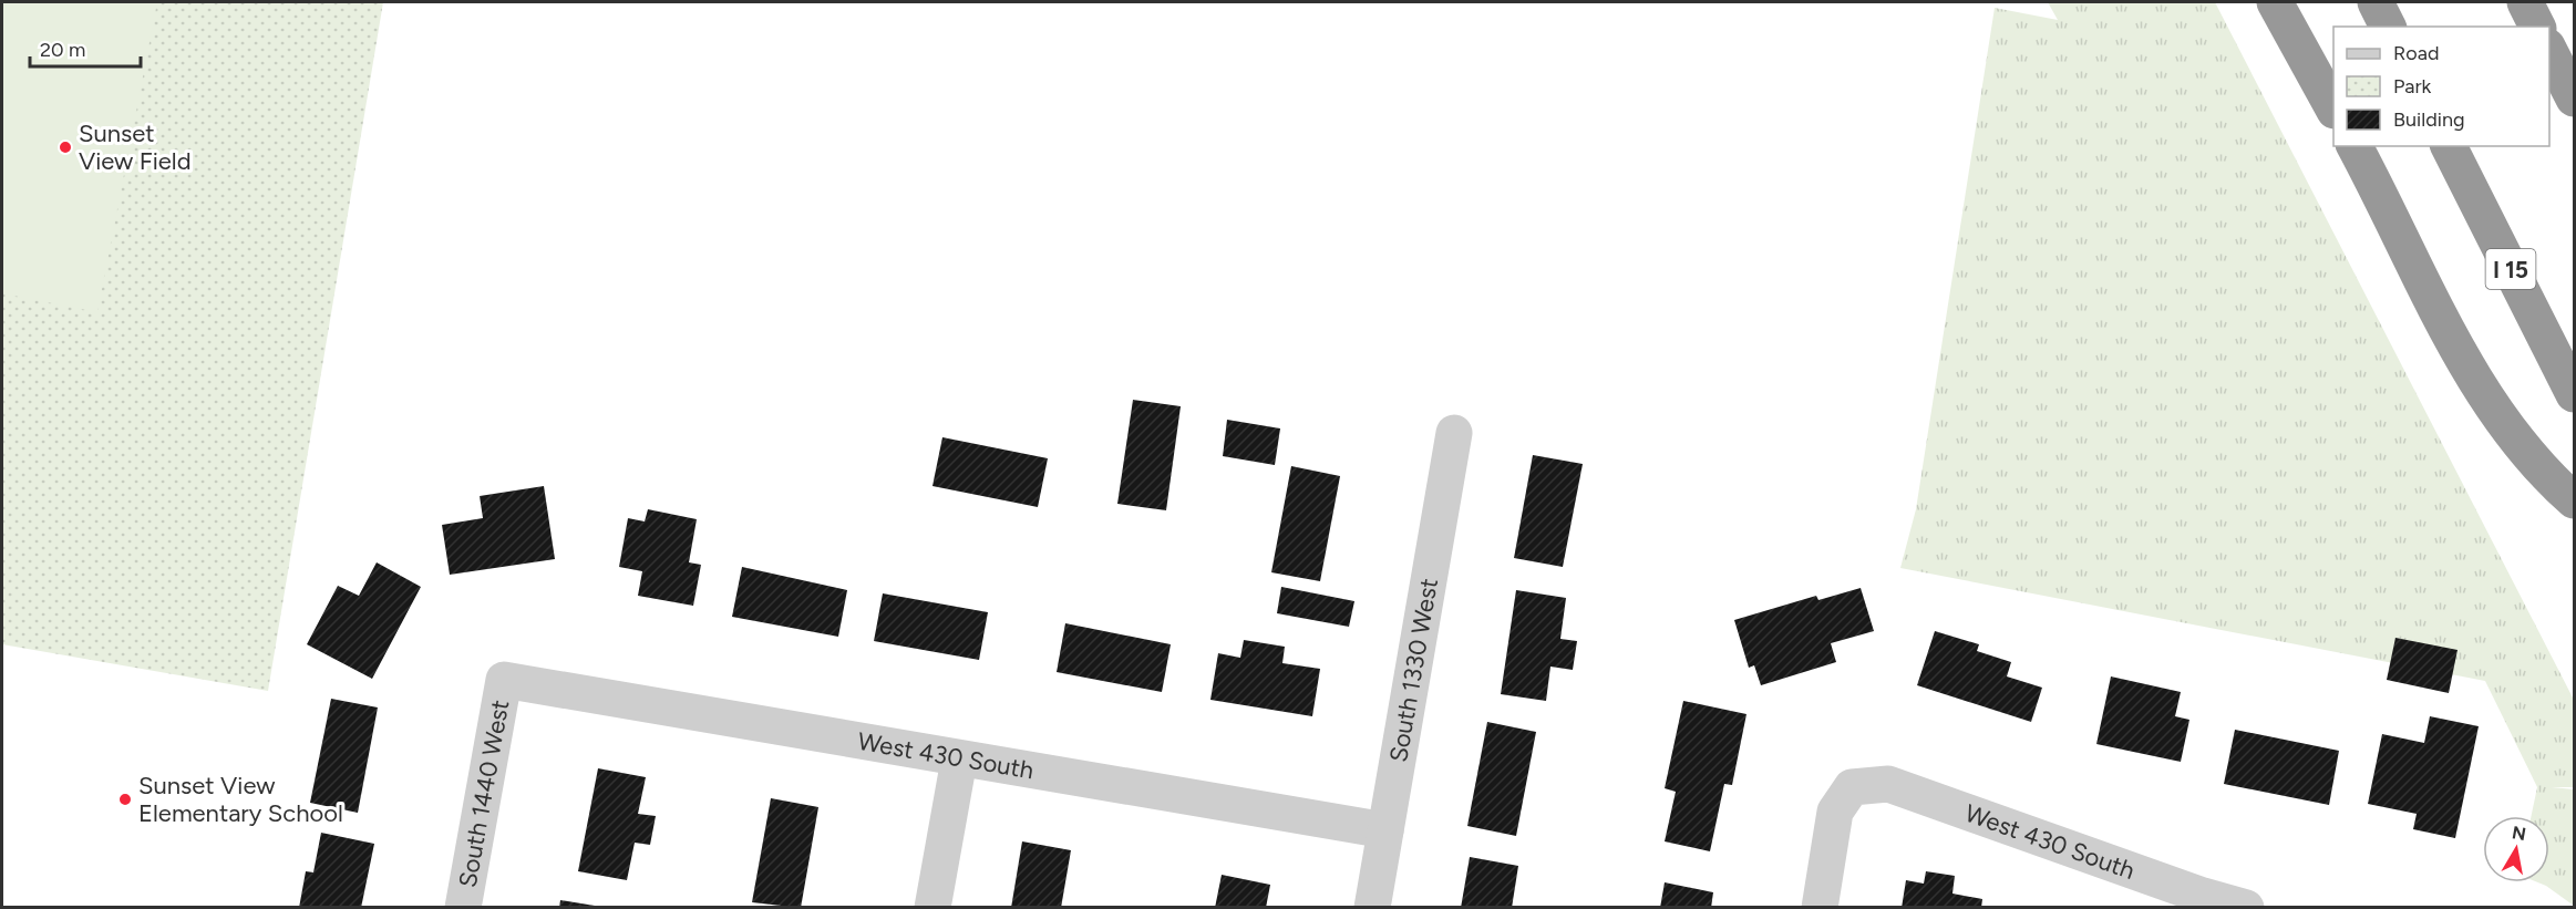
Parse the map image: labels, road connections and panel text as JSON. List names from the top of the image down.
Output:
{
  "streets": {
    "highway": ["I 15"],
    "street": ["South 1330 West", "West 430 South", "South 1440 West"]
  },
  "crossings": [
    ["South 1330 West", "West 430 South"],
    ["West 430 South", "South 1440 West"]
  ],
  "places": ["Sunset View Field", "Sunset View Elementary School"],
  "legend": ["Road", "Park", "Building"],
  "scale_bar": "20 m",
  "north": "top"
}
